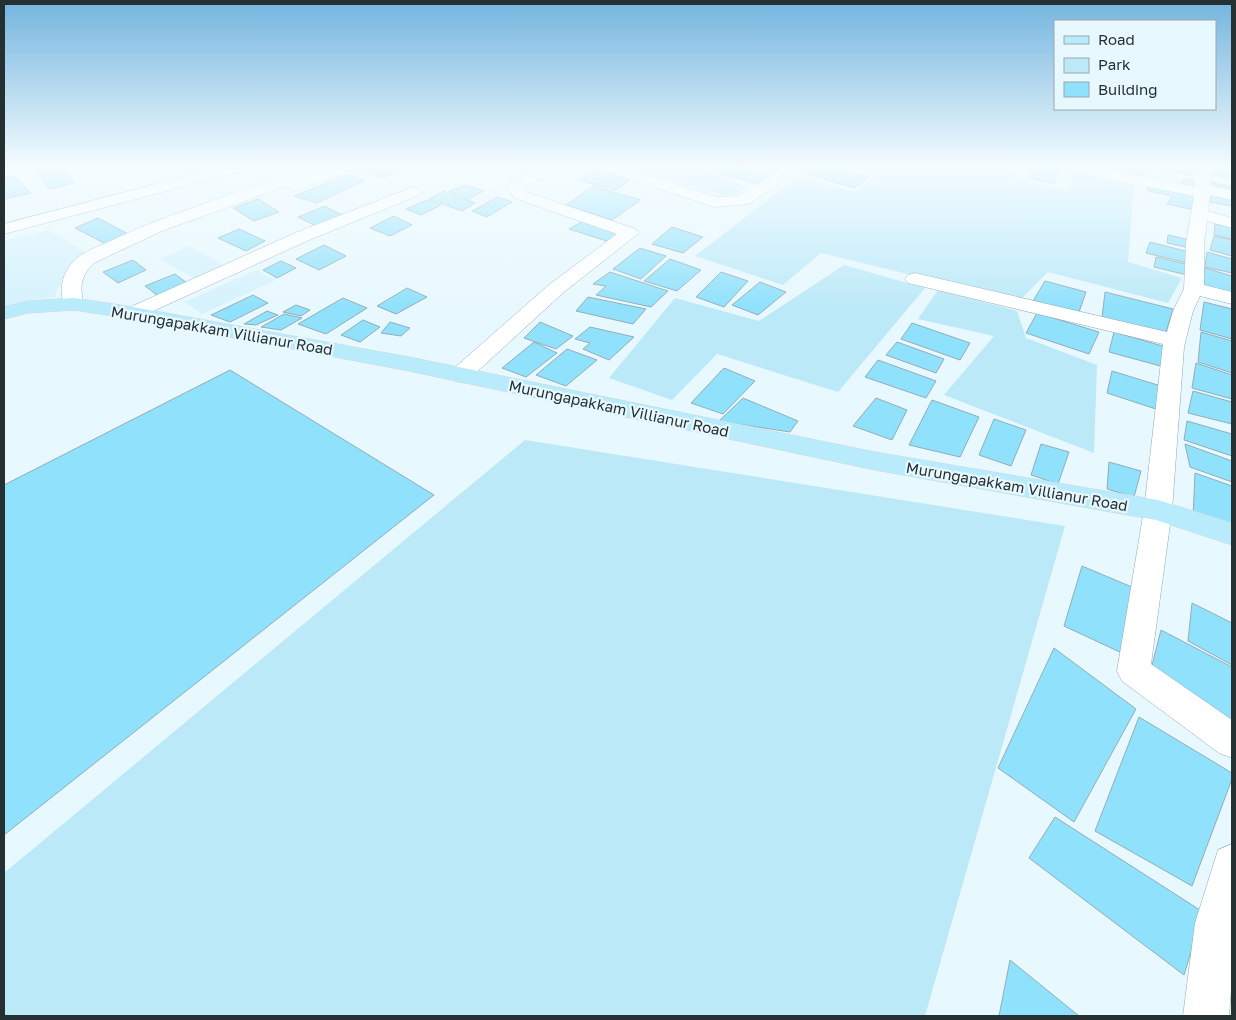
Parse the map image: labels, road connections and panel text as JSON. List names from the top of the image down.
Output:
{
  "streets": {
    "main road": ["Murungapakkam Villianur Road"]
  },
  "legend": ["Road", "Park", "Building"]
}
